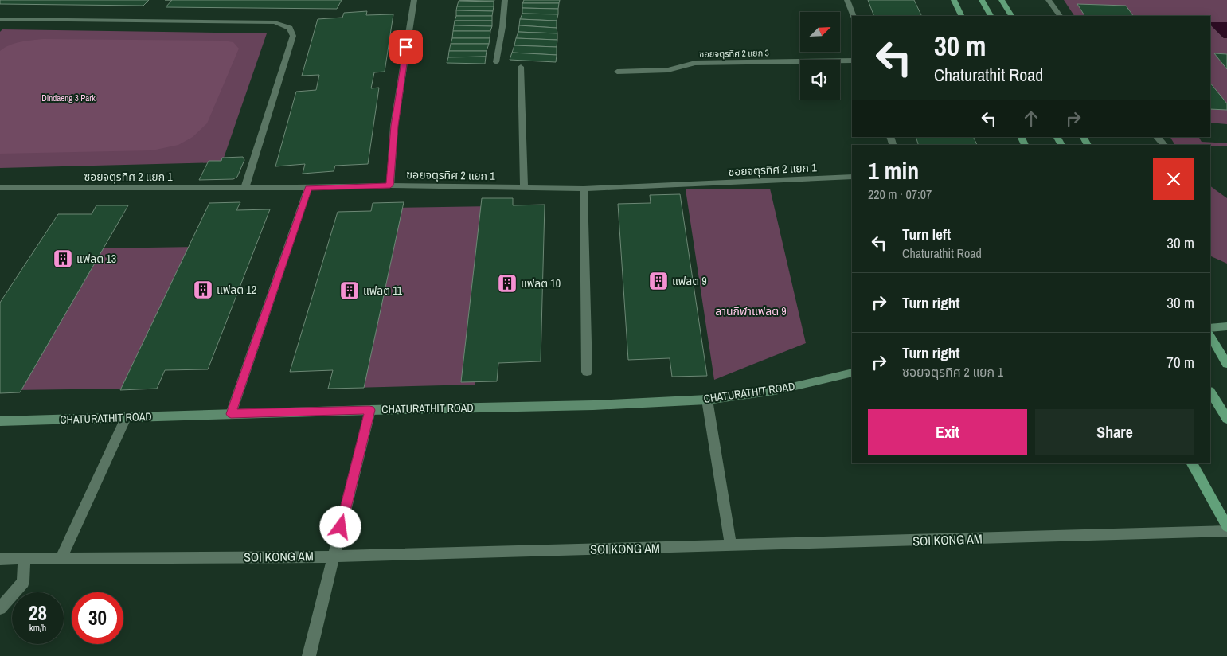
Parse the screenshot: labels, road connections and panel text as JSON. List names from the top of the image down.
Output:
{
  "streets": {
    "street": [
      "ซอยจตุรทิศ 2 แยก 3",
      "ซอยจตุรทิศ 2 แยก 1",
      "CHATURATHIT ROAD",
      "SOI KONG AM"
    ]
  },
  "parks": ["Dindaeng 3 Park", "ลานกีฬาแฟลต 9"],
  "places": {
    "building": [
      "แฟลต 13",
      "แฟลต 9",
      "แฟลต 10",
      "แฟลต 12",
      "แฟลต 11"
    ]
  },
  "north": "top right",
  "page": {
    "turn": ["30 m", "Chaturathit Road"],
    "heading": ["1 min", "220 m · 07:07"],
    "list": [
      {
        "name": "Turn left",
        "note": "Chaturathit Road",
        "value": "30 m"
      },
      {
        "name": "Turn right",
        "value": "30 m"
      },
      {
        "name": "Turn right",
        "note": "ซอยจตุรทิศ 2 แยก 1",
        "value": "70 m"
      }
    ],
    "buttons": ["Exit", "Share"],
    "speed": "28 km/h",
    "limit": "30"
  }
}
